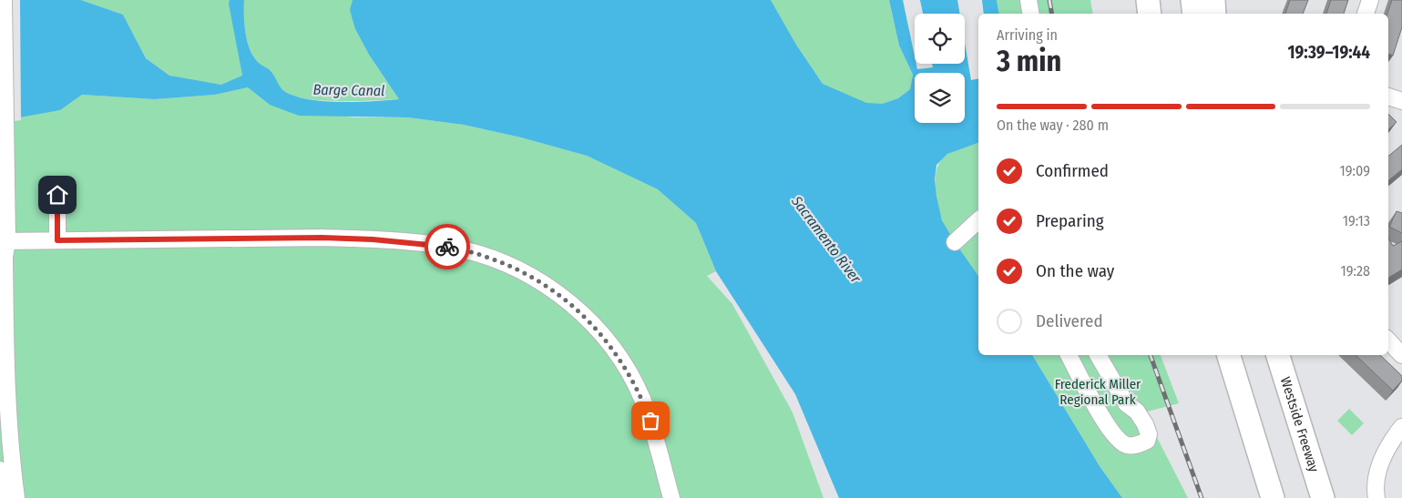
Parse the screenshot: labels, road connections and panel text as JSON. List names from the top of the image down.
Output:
{
  "streets": {
    "highway": ["Westside Freeway"]
  },
  "water": ["Barge Canal", "Sacramento River"],
  "parks": ["Frederick Miller Regional Park"],
  "page": {
    "heading": ["3 min", "Arriving in", "19:39–19:44"],
    "bar": "On the way · 280 m",
    "list": [
      ["Confirmed", "19:09"],
      ["Preparing", "19:13"],
      ["On the way", "19:28"],
      "Delivered"
    ]
  }
}
